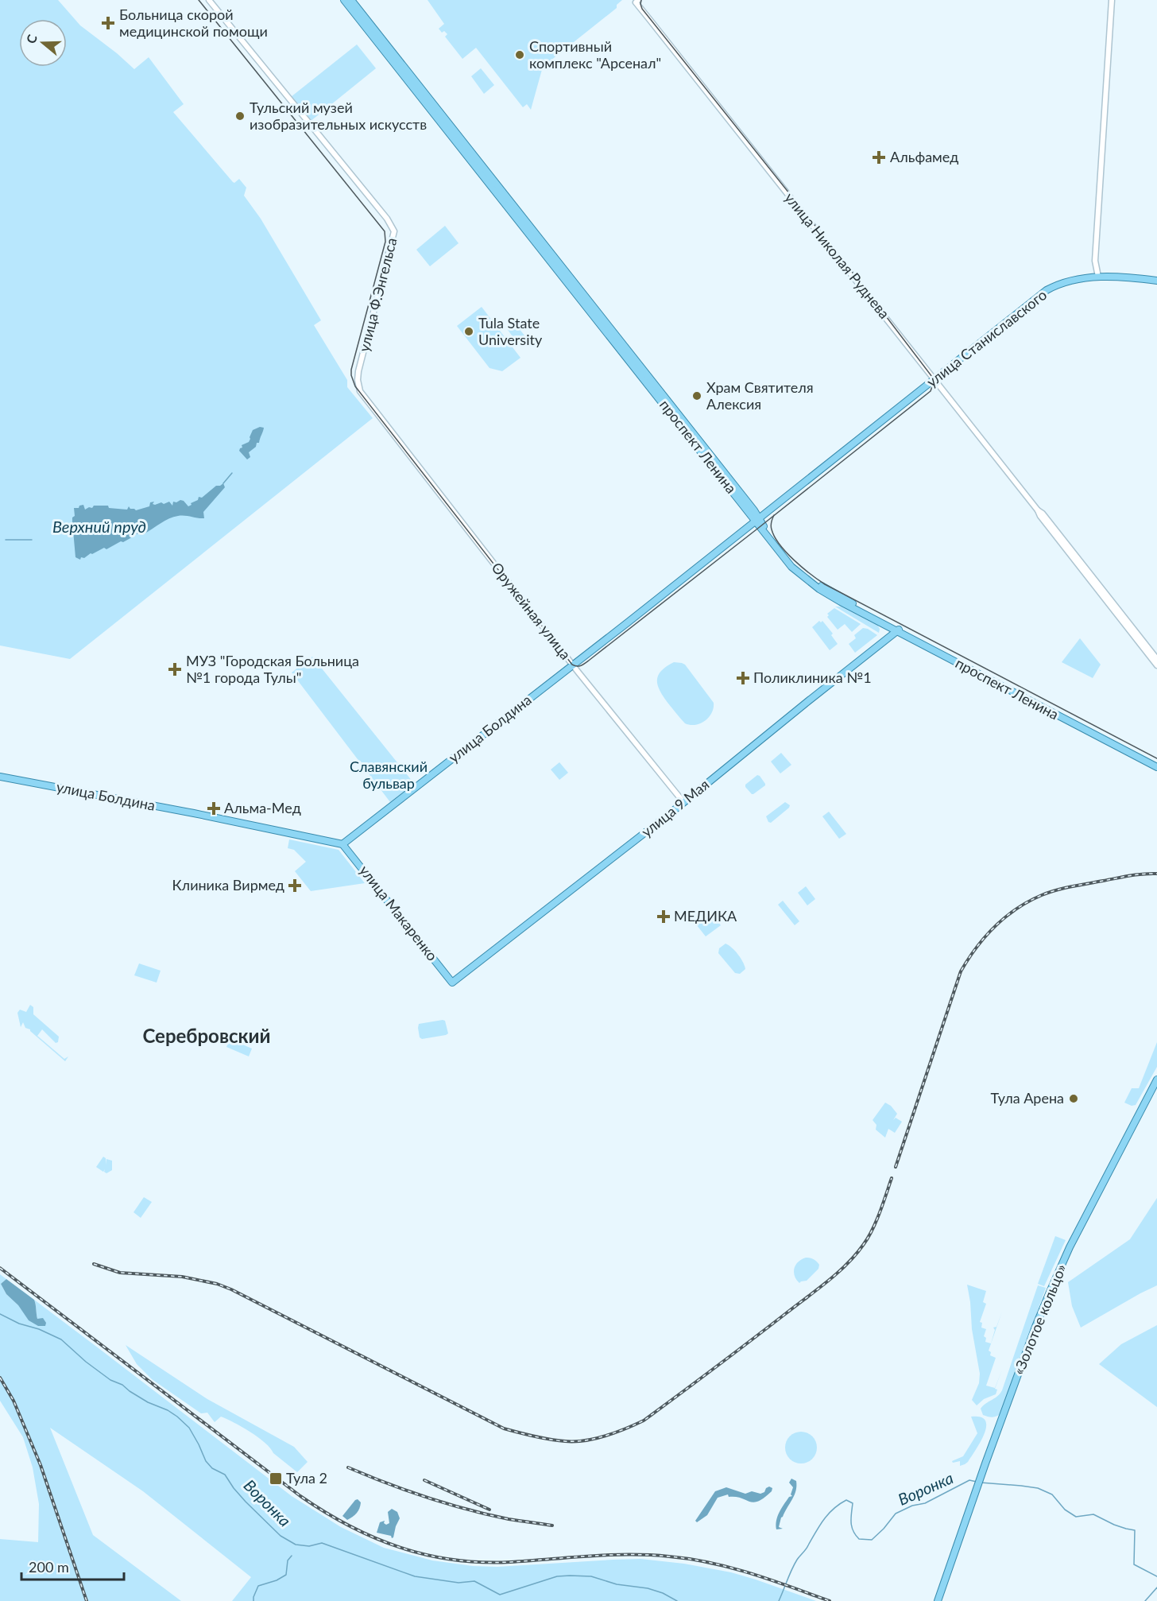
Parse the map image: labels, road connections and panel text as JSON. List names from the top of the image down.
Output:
{
  "streets": {
    "main road": [
      "улица Станиславского",
      "проспект Ленина",
      "улица Болдина",
      "улица 9 Мая",
      "улица Макаренко",
      "«Золотое кольцо»"
    ],
    "street": ["улица Николая Руднева", "улица Ф.Энгельса", "Оружейная улица"]
  },
  "crossings": [
    ["улица Николая Руднева", "улица Станиславского"],
    ["улица Ф.Энгельса", "Оружейная улица"],
    ["улица Станиславского", "проспект Ленина"],
    ["улица Станиславского", "улица Болдина"],
    ["проспект Ленина", "улица Болдина"],
    ["проспект Ленина", "улица 9 Мая"],
    ["Оружейная улица", "улица Болдина"],
    ["Оружейная улица", "улица 9 Мая"],
    ["улица Болдина", "улица Макаренко"],
    ["улица 9 Мая", "улица Макаренко"]
  ],
  "districts": ["Серебровский"],
  "water": ["Верхний пруд", "Воронка"],
  "parks": ["Славянский бульвар"],
  "places": {
    "health": [
      "Больница скорой медицинской помощи",
      "Альфамед",
      "МУЗ \"Городская Больница №1 города Тулы\"",
      "Поликлиника №1",
      "Альма-Мед",
      "Клиника Вирмед",
      "МЕДИКА"
    ],
    "other": [
      "Спортивный комплекс \"Арсенал\"",
      "Тульский музей изобразительных искусств",
      "Tula State University",
      "Храм Святителя Алексия",
      "Тула Арена"
    ],
    "transit": ["Тула 2"]
  },
  "scale_bar": "200 m",
  "north": "left"
}
